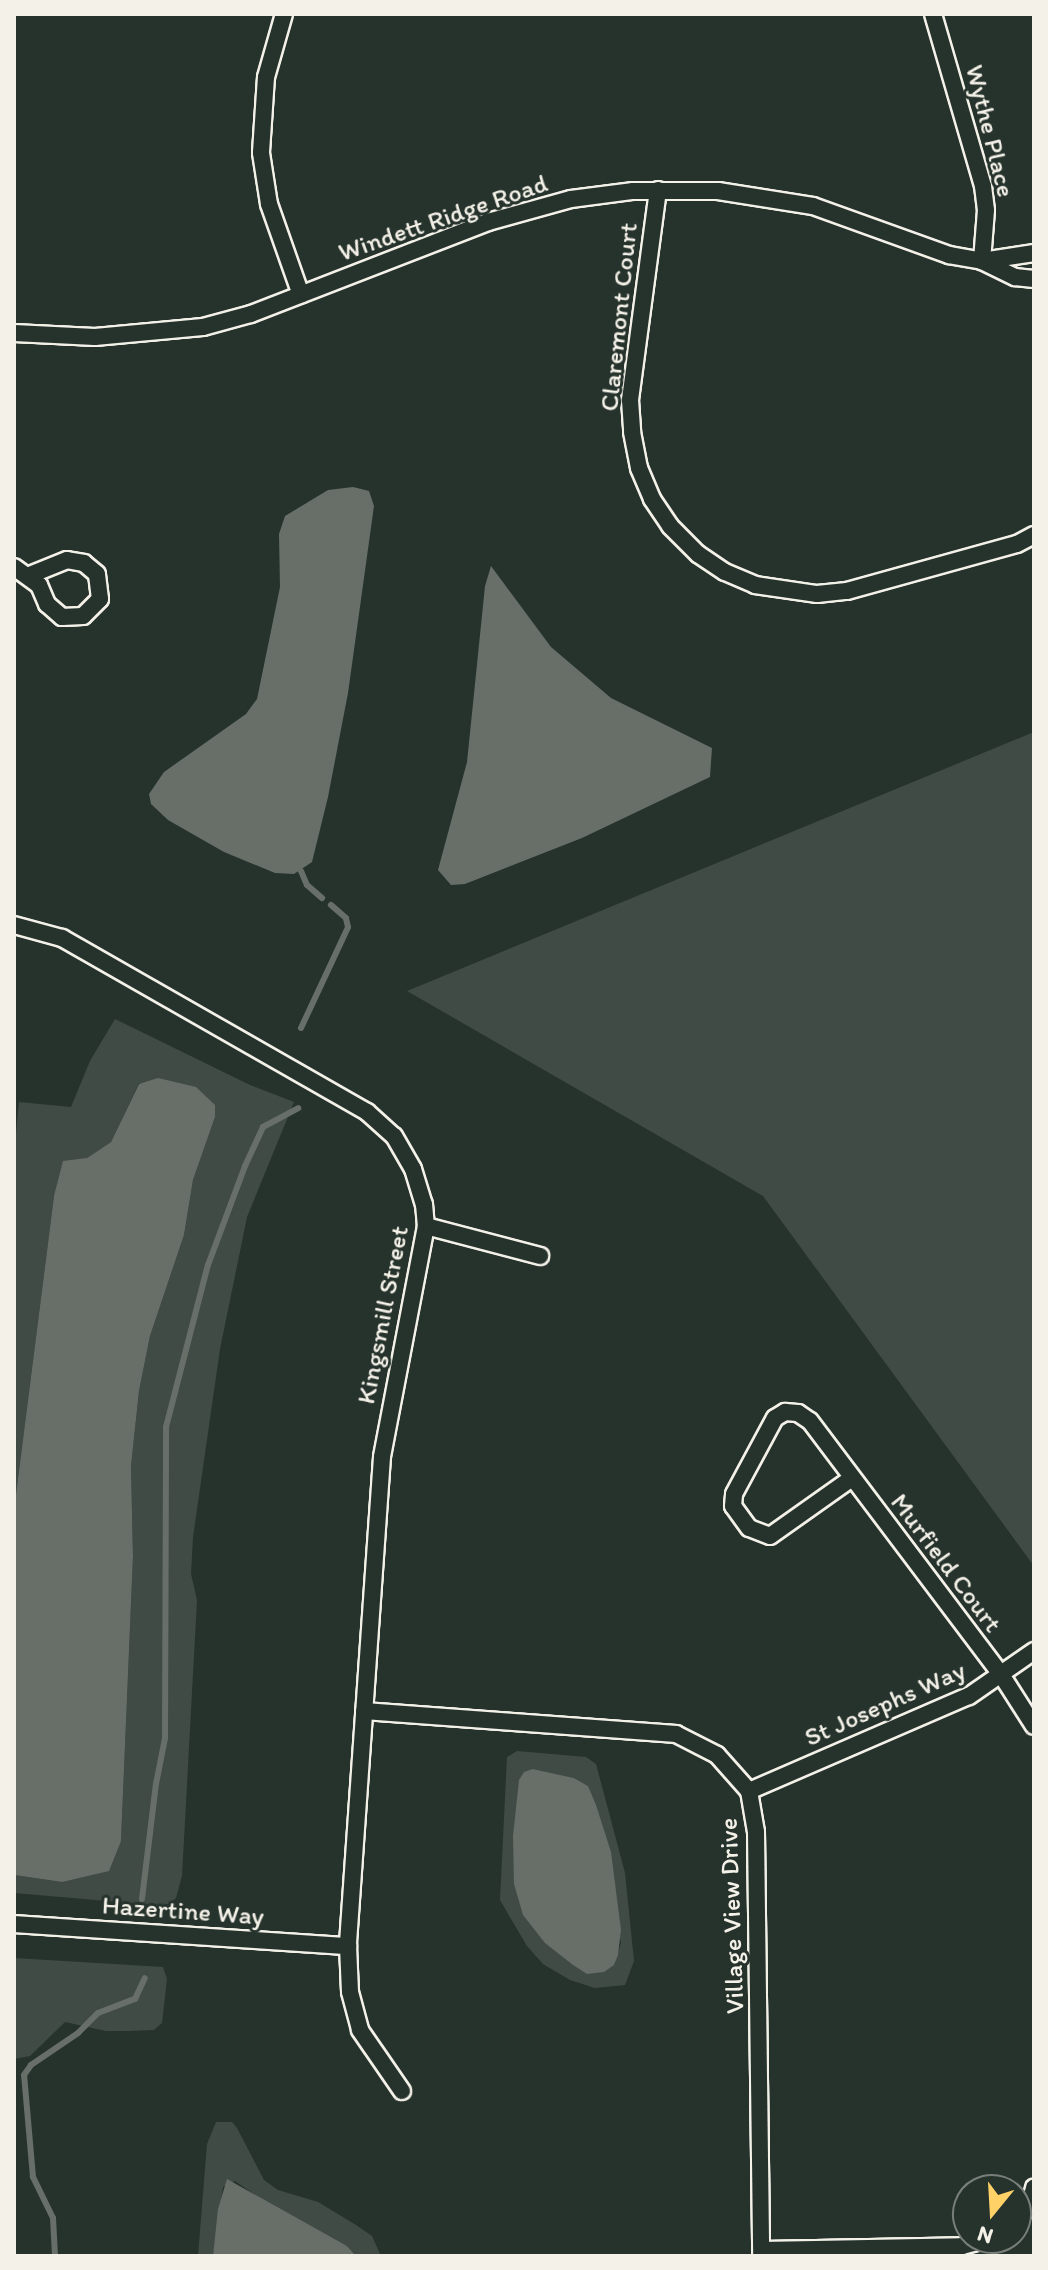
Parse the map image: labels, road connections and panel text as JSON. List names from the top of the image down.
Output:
{
  "streets": {
    "street": [
      "Wythe Place",
      "Windett Ridge Road",
      "Claremont Court",
      "Kingsmill Street",
      "Murfield Court",
      "St Josephs Way",
      "Hazertine Way",
      "Village View Drive"
    ]
  },
  "crossings": [
    ["Wythe Place", "Windett Ridge Road"],
    ["Windett Ridge Road", "Claremont Court"],
    ["Kingsmill Street", "Hazertine Way"],
    ["Kingsmill Street", "Village View Drive"],
    ["Murfield Court", "St Josephs Way"],
    ["St Josephs Way", "Village View Drive"]
  ],
  "north": "bottom"
}
